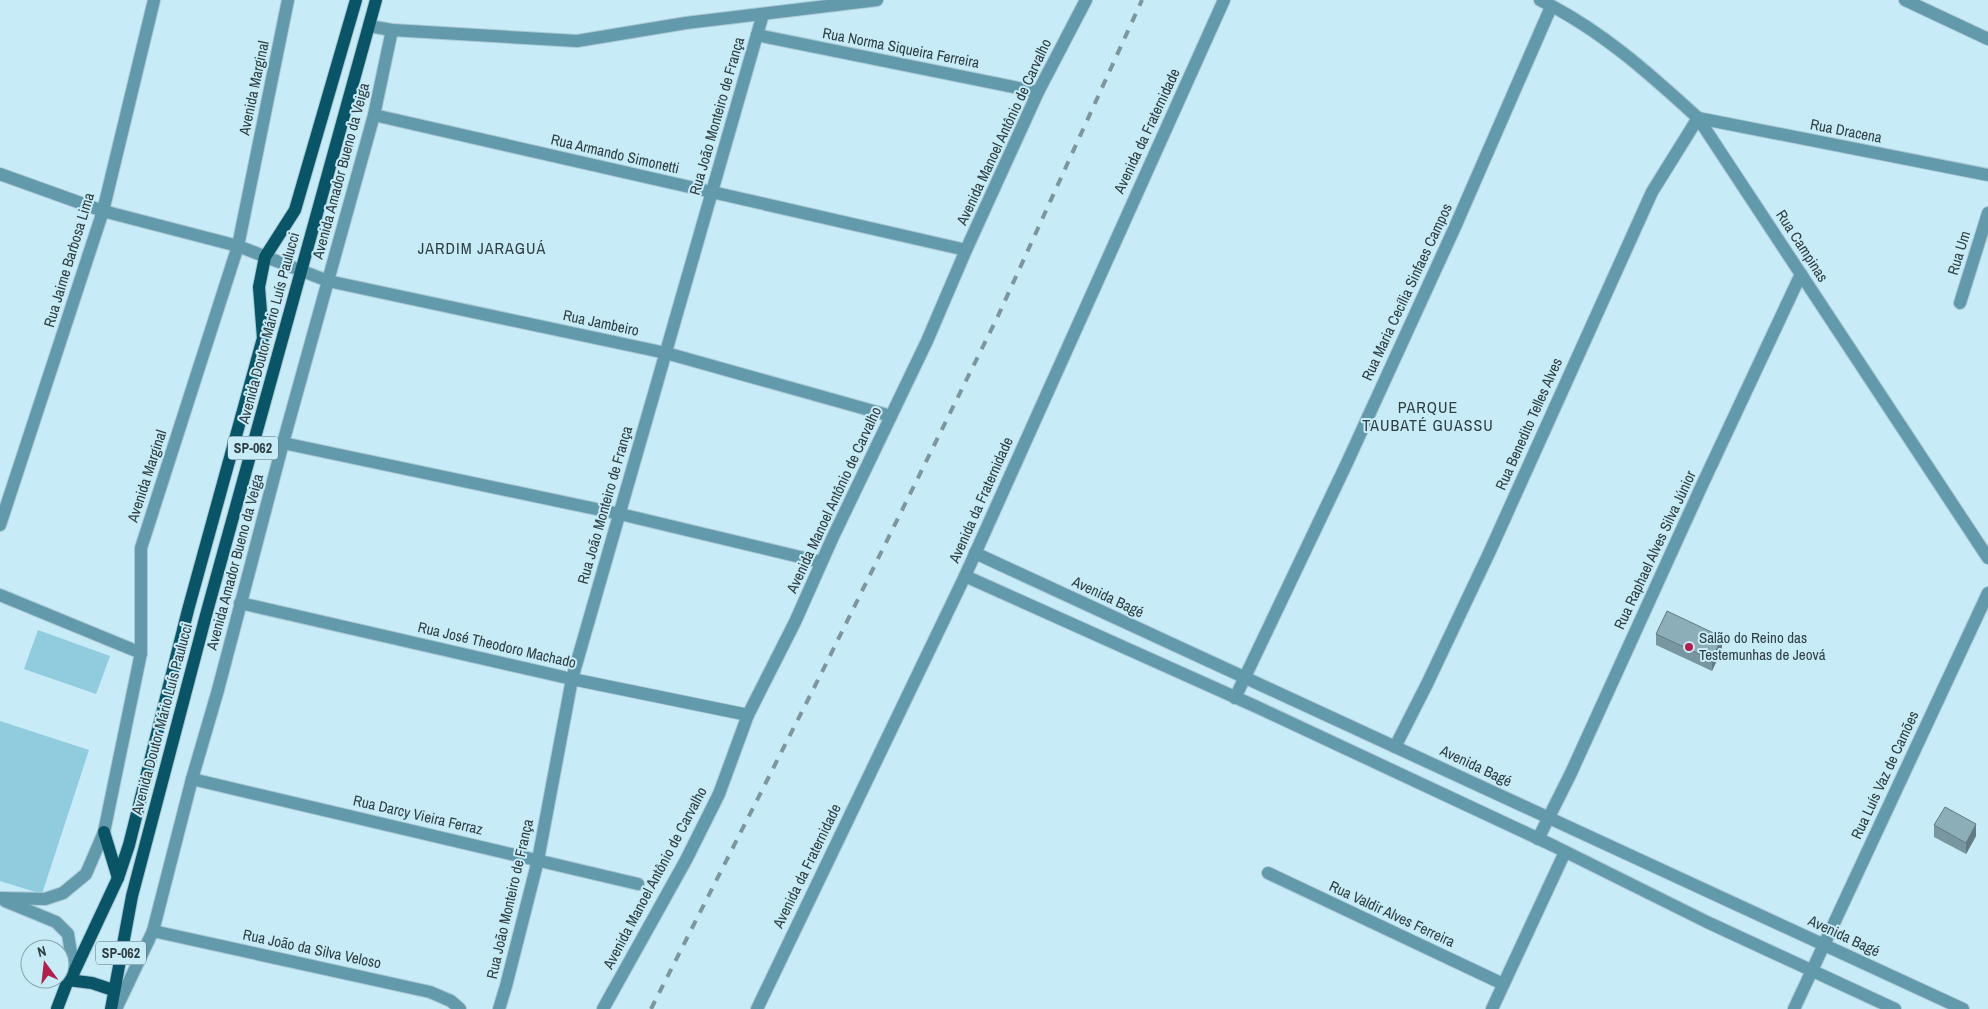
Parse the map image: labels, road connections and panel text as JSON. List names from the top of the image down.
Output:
{
  "streets": {
    "main road": ["Avenida Doutor Mário Luís Paulucci", "SP-062"],
    "street": [
      "Rua Norma Siqueira Ferreira",
      "Avenida Marginal",
      "Rua João Monteiro de França",
      "Avenida da Fraternidade",
      "Rua Dracena",
      "Avenida Manoel Antônio de Carvalho",
      "Rua Armando Simonetti",
      "Avenida Amador Bueno da Veiga",
      "Rua Campinas",
      "Rua Um",
      "Rua Jaime Barbosa Lima",
      "Rua Maria Cecília Sinfaes Campos",
      "Rua Jambeiro",
      "Rua Benedito Telles Alves",
      "Rua Raphael Alves Silva Júnior",
      "Avenida Bagé",
      "Rua José Theodoro Machado",
      "Rua Luís Vaz de Camões",
      "Rua Darcy Vieira Ferraz",
      "Rua Valdir Alves Ferreira",
      "Rua João da Silva Veloso"
    ]
  },
  "crossings": [
    ["Rua Norma Siqueira Ferreira", "Rua João Monteiro de França"],
    ["Rua Norma Siqueira Ferreira", "Avenida Manoel Antônio de Carvalho"],
    ["Avenida Marginal", "Rua Jambeiro"],
    ["Rua João Monteiro de França", "Rua Armando Simonetti"],
    ["Rua João Monteiro de França", "Rua Jambeiro"],
    ["Rua João Monteiro de França", "Rua José Theodoro Machado"],
    ["Rua João Monteiro de França", "Rua Darcy Vieira Ferraz"],
    ["Avenida da Fraternidade", "Avenida Bagé"],
    ["Rua Dracena", "Rua Campinas"],
    ["Rua Dracena", "Rua Benedito Telles Alves"],
    ["Avenida Manoel Antônio de Carvalho", "Rua Armando Simonetti"],
    ["Avenida Manoel Antônio de Carvalho", "Rua Jambeiro"],
    ["Avenida Manoel Antônio de Carvalho", "Rua José Theodoro Machado"],
    ["Rua Armando Simonetti", "Avenida Amador Bueno da Veiga"],
    ["Avenida Amador Bueno da Veiga", "Rua Jambeiro"],
    ["Avenida Amador Bueno da Veiga", "Rua José Theodoro Machado"],
    ["Avenida Amador Bueno da Veiga", "Rua Darcy Vieira Ferraz"],
    ["Avenida Amador Bueno da Veiga", "Rua João da Silva Veloso"],
    ["Rua Campinas", "Rua Maria Cecília Sinfaes Campos"],
    ["Rua Campinas", "Rua Benedito Telles Alves"],
    ["Rua Campinas", "Rua Raphael Alves Silva Júnior"],
    ["Rua Jaime Barbosa Lima", "Rua Jambeiro"],
    ["Rua Maria Cecília Sinfaes Campos", "Avenida Bagé"],
    ["Rua Jambeiro", "Avenida Doutor Mário Luís Paulucci"],
    ["Avenida Doutor Mário Luís Paulucci", "SP-062"],
    ["Rua Benedito Telles Alves", "Avenida Bagé"],
    ["Rua Raphael Alves Silva Júnior", "Avenida Bagé"],
    ["Avenida Bagé", "Rua Luís Vaz de Camões"]
  ],
  "districts": ["JARDIM JARAGUÁ", "PARQUE TAUBATÉ GUASSU"],
  "places": ["Salão do Reino das Testemunhas de Jeová"],
  "north": "top"
}
